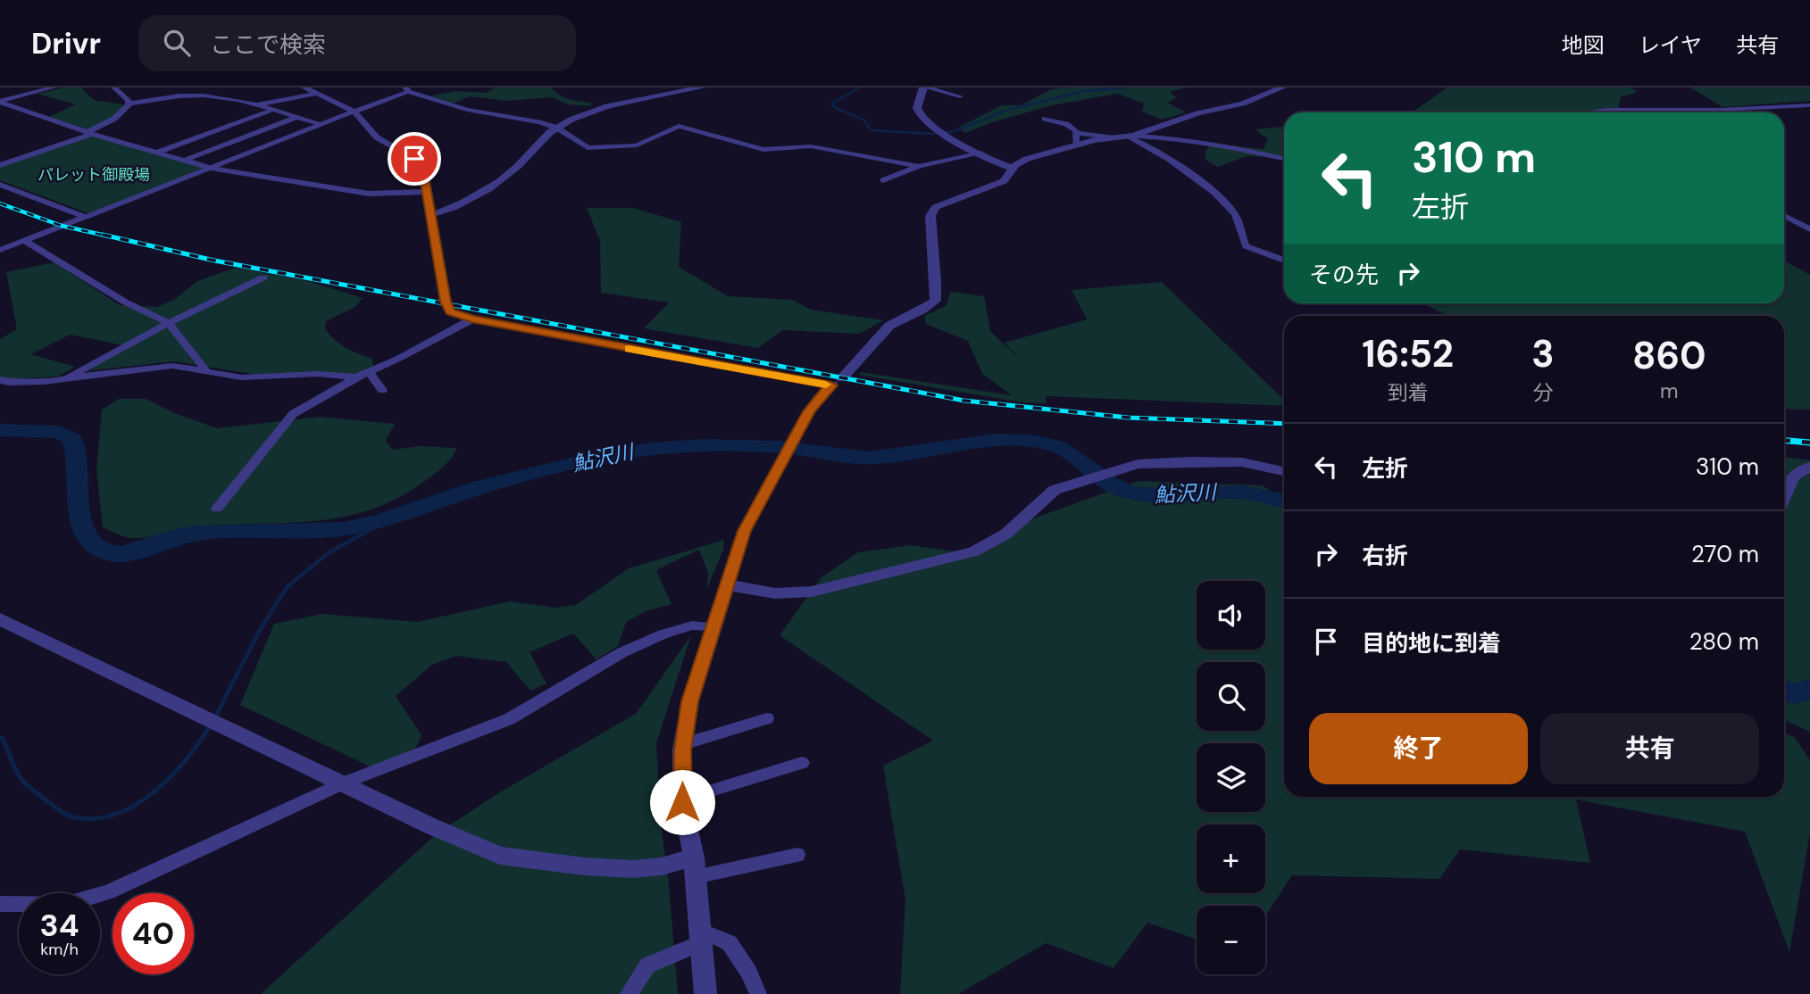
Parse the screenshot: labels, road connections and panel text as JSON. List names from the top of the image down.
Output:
{
  "water": ["鮎沢川"],
  "parks": ["パレット御殿場"],
  "page": {
    "header": "Drivr",
    "search": "ここで検索",
    "nav": ["地図", "レイヤ", "共有"],
    "turn": ["310 m", "左折"],
    "then": "その先",
    "eta": [
      "16:52",
      "到着",
      "3",
      "分",
      "860",
      "m"
    ],
    "list": [
      {
        "name": "左折",
        "value": "310 m"
      },
      {
        "name": "右折",
        "value": "270 m"
      },
      {
        "name": "目的地に到着",
        "value": "280 m"
      }
    ],
    "map_buttons": ["+", "−"],
    "buttons": ["終了", "共有"],
    "speed": "34 km/h",
    "limit": "40"
  }
}
